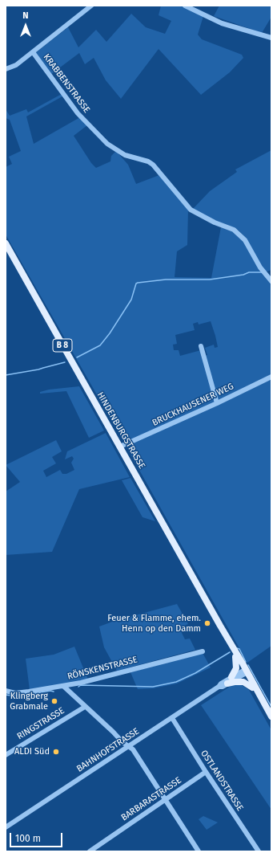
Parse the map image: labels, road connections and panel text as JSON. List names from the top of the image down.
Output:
{
  "streets": {
    "main road": ["B 8", "HINDENBURGSTRASSE"],
    "street": [
      "KRABBENSTRASSE",
      "BRUCKHAUSENER WEG",
      "RÖNSKENSTRASSE",
      "RINGSTRASSE",
      "BAHNHOFSTRASSE",
      "OSTLANDSTRASSE",
      "BARBARASTRASSE"
    ]
  },
  "crossings": [
    ["BRUCKHAUSENER WEG", "HINDENBURGSTRASSE"],
    ["HINDENBURGSTRASSE", "BAHNHOFSTRASSE"],
    ["BAHNHOFSTRASSE", "OSTLANDSTRASSE"],
    ["OSTLANDSTRASSE", "BARBARASTRASSE"]
  ],
  "places": ["Feuer & Flamme, ehem. Henn op den Damm", "Klingberg Grabmale", "ALDI Süd"],
  "scale_bar": "100 m",
  "north": "top"
}
